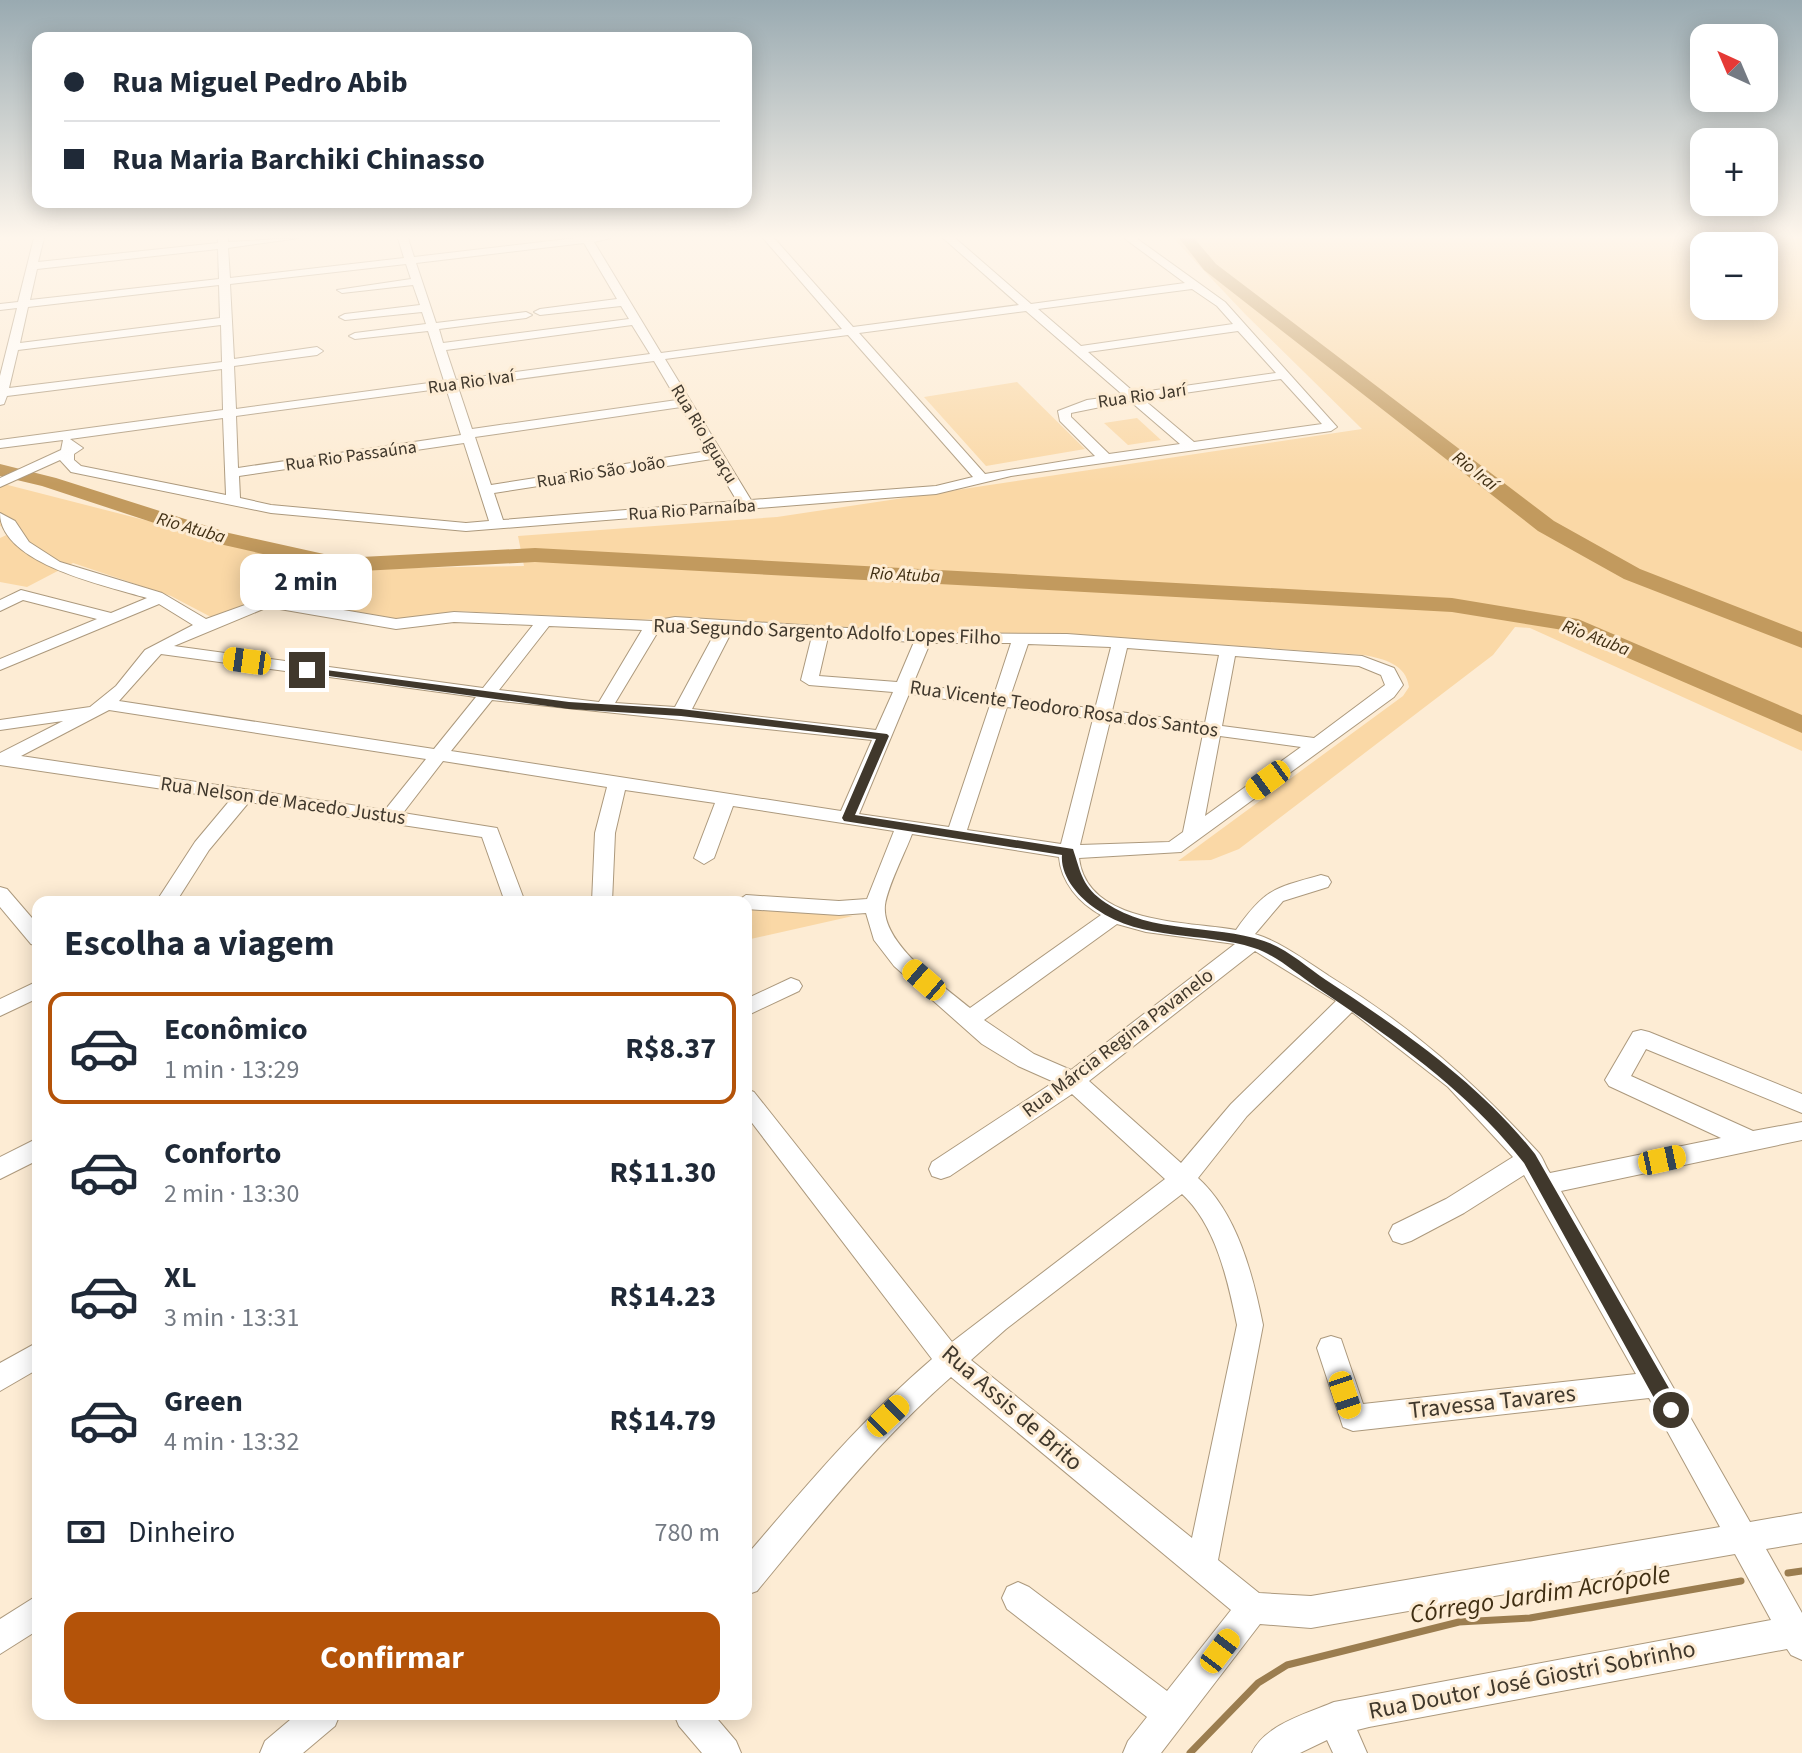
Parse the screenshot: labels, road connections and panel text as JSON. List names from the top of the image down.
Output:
{
  "streets": {
    "street": [
      "Rua Rio Ivaí",
      "Rua Rio Jarí",
      "Rua Rio Iguaçu",
      "Rua Rio Passaúna",
      "Rua Rio São João",
      "Rua Rio Parnaíba",
      "Rua Segundo Sargento Adolfo Lopes Filho",
      "Rua Vicente Teodoro Rosa dos Santos",
      "Rua Nelson de Macedo Justus",
      "Rua Márcia Regina Pavanelo",
      "Travessa Tavares",
      "Rua Assis de Brito",
      "Rua Doutor José Giostri Sobrinho"
    ]
  },
  "crossings": [
    ["Rua Rio Ivaí", "Rua Rio Iguaçu"],
    ["Rua Rio Ivaí", "Rua Rio Parnaíba"],
    ["Rua Rio Jarí", "Rua Rio Parnaíba"],
    ["Rua Rio Iguaçu", "Rua Rio Passaúna"],
    ["Rua Rio Iguaçu", "Rua Rio São João"],
    ["Rua Rio Iguaçu", "Rua Rio Parnaíba"],
    ["Rua Segundo Sargento Adolfo Lopes Filho", "Rua Vicente Teodoro Rosa dos Santos"]
  ],
  "water": ["Rio Iraí", "Rio Atuba", "Córrego Jardim Acrópole"],
  "north": "top left",
  "page": {
    "map_buttons": ["+", "−"],
    "banner": ["Rua Miguel Pedro Abib", "Rua Maria Barchiki Chinasso"],
    "bubble": "2 min",
    "heading": "Escolha a viagem",
    "list": [
      {
        "name": "Econômico",
        "note": "1 min · 13:29",
        "value": "R$8.37"
      },
      {
        "name": "Conforto",
        "note": "2 min · 13:30",
        "value": "R$11.30"
      },
      {
        "name": "XL",
        "note": "3 min · 13:31",
        "value": "R$14.23"
      },
      {
        "name": "Green",
        "note": "4 min · 13:32",
        "value": "R$14.79"
      }
    ],
    "pay": ["Dinheiro", "780 m"],
    "buttons": "Confirmar"
  }
}
